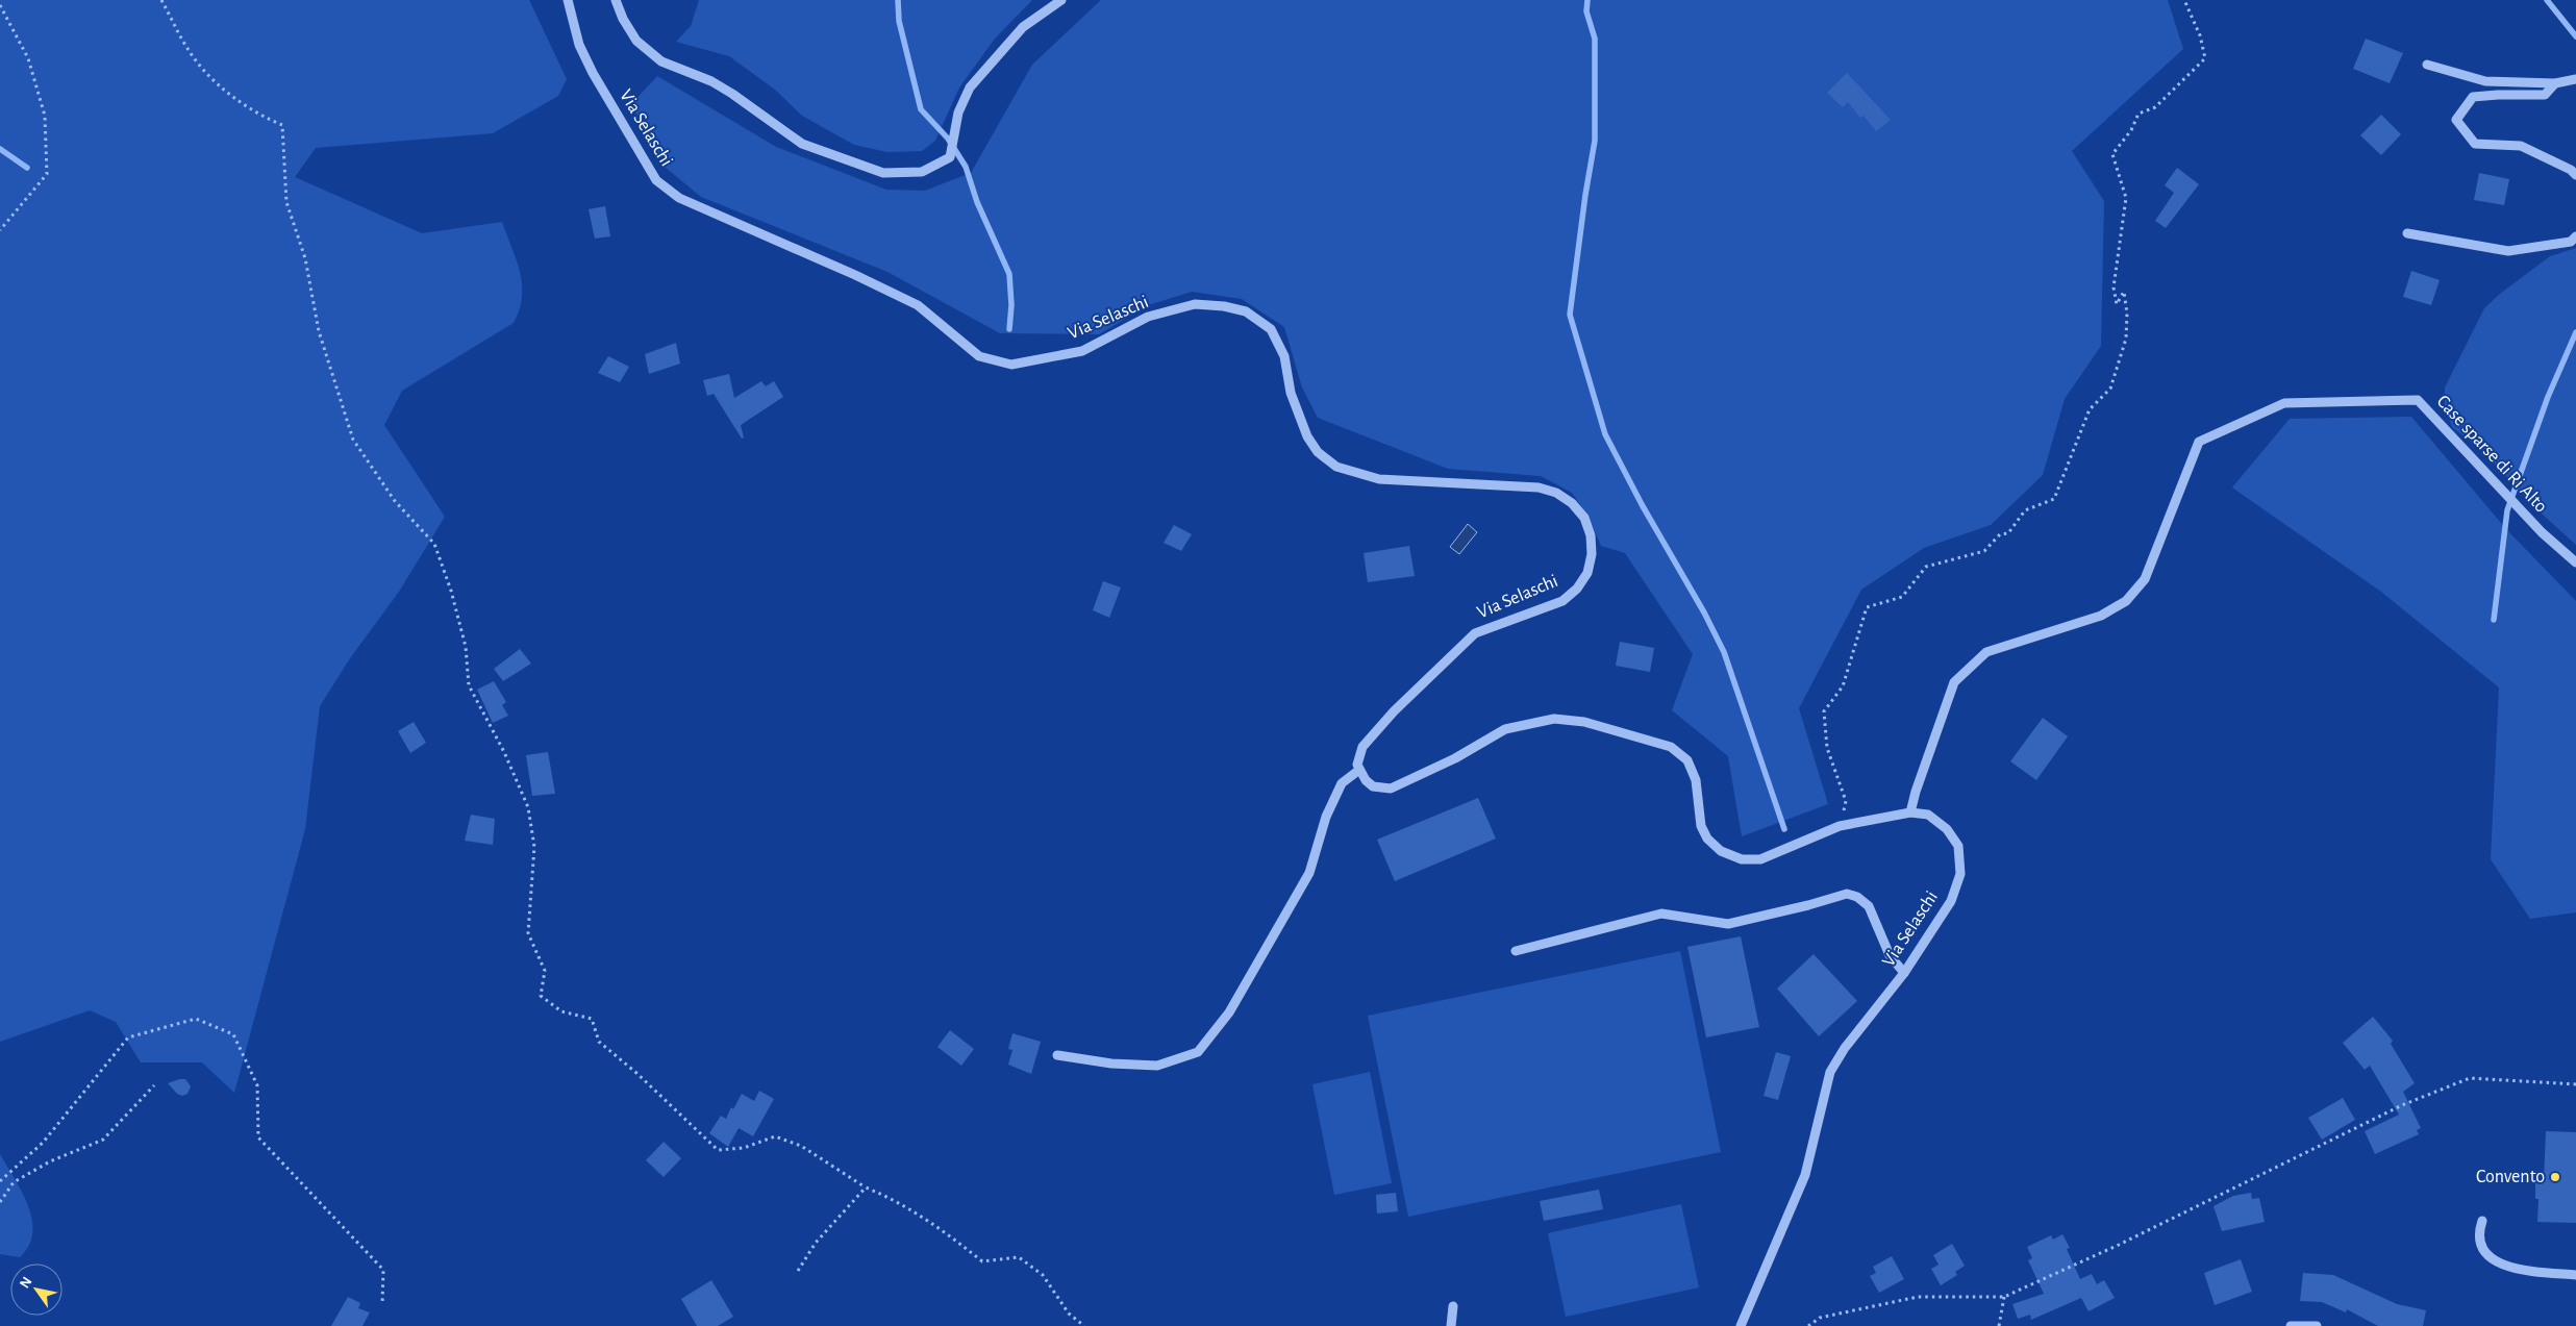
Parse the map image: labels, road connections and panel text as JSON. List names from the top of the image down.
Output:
{
  "streets": {
    "street": ["Via Selaschi", "Case sparse di Ri Alto"]
  },
  "crossings": [
    ["Via Selaschi", "Case sparse di Ri Alto"]
  ],
  "places": ["Convento"],
  "north": "top left"
}
